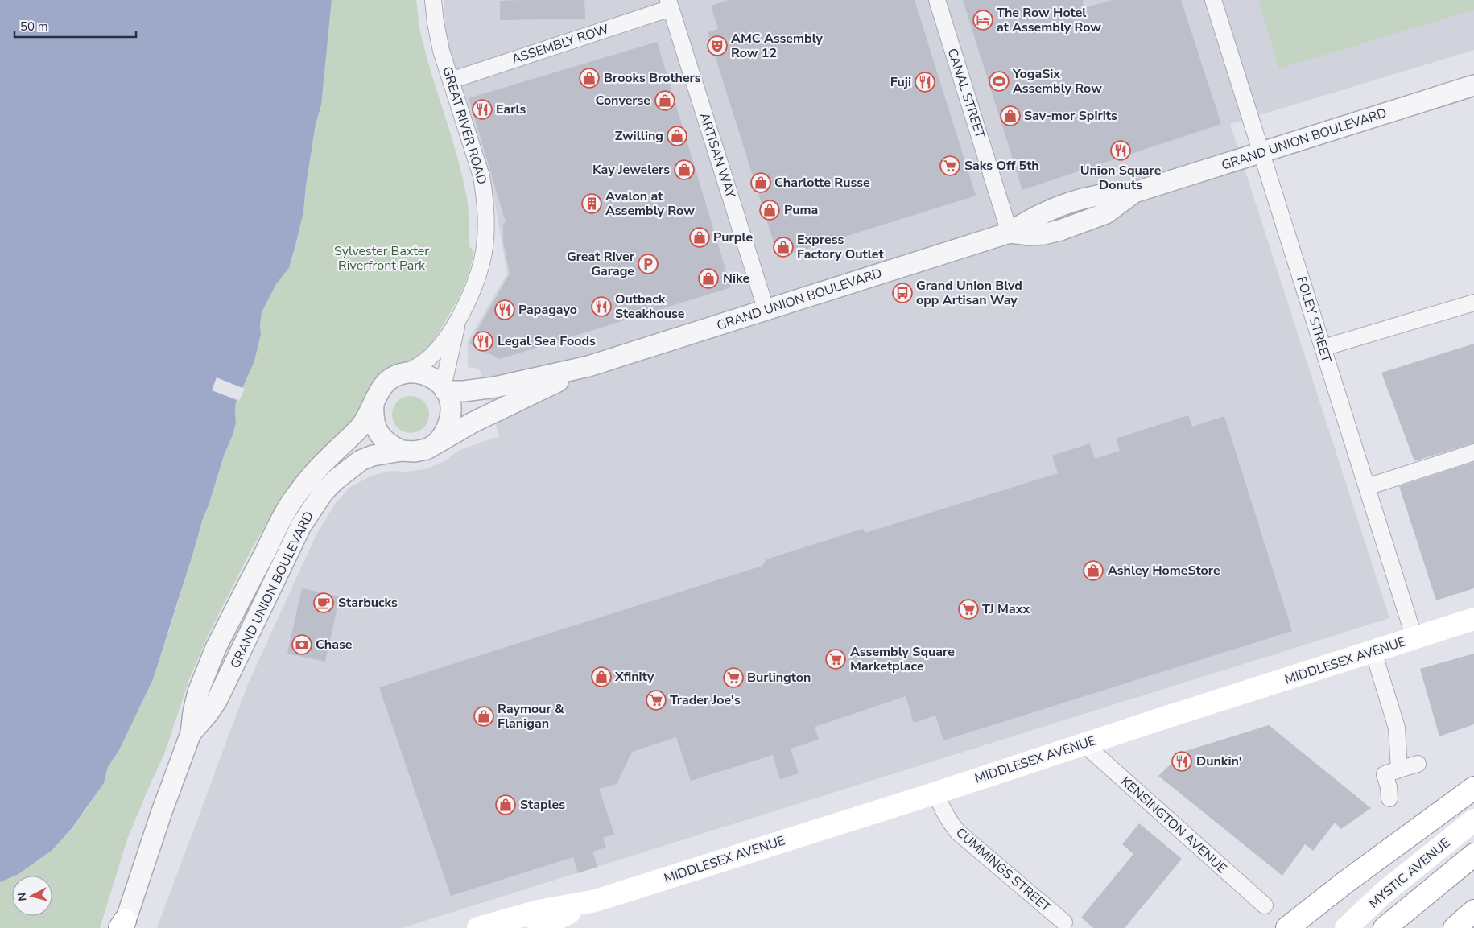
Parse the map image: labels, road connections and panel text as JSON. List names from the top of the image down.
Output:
{
  "streets": {
    "main road": ["MIDDLESEX AVENUE", "MYSTIC AVENUE"],
    "street": [
      "ASSEMBLY ROW",
      "CANAL STREET",
      "GREAT RIVER ROAD",
      "GRAND UNION BOULEVARD",
      "ARTISAN WAY",
      "FOLEY STREET",
      "KENSINGTON AVENUE",
      "CUMMINGS STREET"
    ]
  },
  "crossings": [
    ["ASSEMBLY ROW", "GREAT RIVER ROAD"],
    ["ASSEMBLY ROW", "ARTISAN WAY"],
    ["CANAL STREET", "GRAND UNION BOULEVARD"],
    ["GREAT RIVER ROAD", "GRAND UNION BOULEVARD"],
    ["GRAND UNION BOULEVARD", "ARTISAN WAY"],
    ["GRAND UNION BOULEVARD", "FOLEY STREET"],
    ["FOLEY STREET", "MIDDLESEX AVENUE"],
    ["MIDDLESEX AVENUE", "KENSINGTON AVENUE"],
    ["MIDDLESEX AVENUE", "CUMMINGS STREET"]
  ],
  "parks": ["Sylvester Baxter Riverfront Park"],
  "places": {
    "hotel": ["The Row Hotel at Assembly Row"],
    "theatre": ["AMC Assembly Row 12"],
    "shop": [
      "Brooks Brothers",
      "Converse",
      "Sav-mor Spirits",
      "Zwilling",
      "Kay Jewelers",
      "Charlotte Russe",
      "Puma",
      "Purple",
      "Express Factory Outlet",
      "Nike",
      "Ashley HomeStore",
      "Xfinity",
      "Raymour & Flanigan",
      "Staples"
    ],
    "sports": ["YogaSix Assembly Row"],
    "restaurant": [
      "Fuji",
      "Earls",
      "Union Square Donuts",
      "Outback Steakhouse",
      "Papagayo",
      "Legal Sea Foods",
      "Dunkin'"
    ],
    "supermarket": [
      "Saks Off 5th",
      "TJ Maxx",
      "Assembly Square Marketplace",
      "Burlington",
      "Trader Joe's"
    ],
    "building": ["Avalon at Assembly Row"],
    "parking": ["Great River Garage"],
    "bus stop": ["Grand Union Blvd opp Artisan Way"],
    "cafe": ["Starbucks"],
    "bank": ["Chase"]
  },
  "scale_bar": "50 m",
  "north": "left"
}
